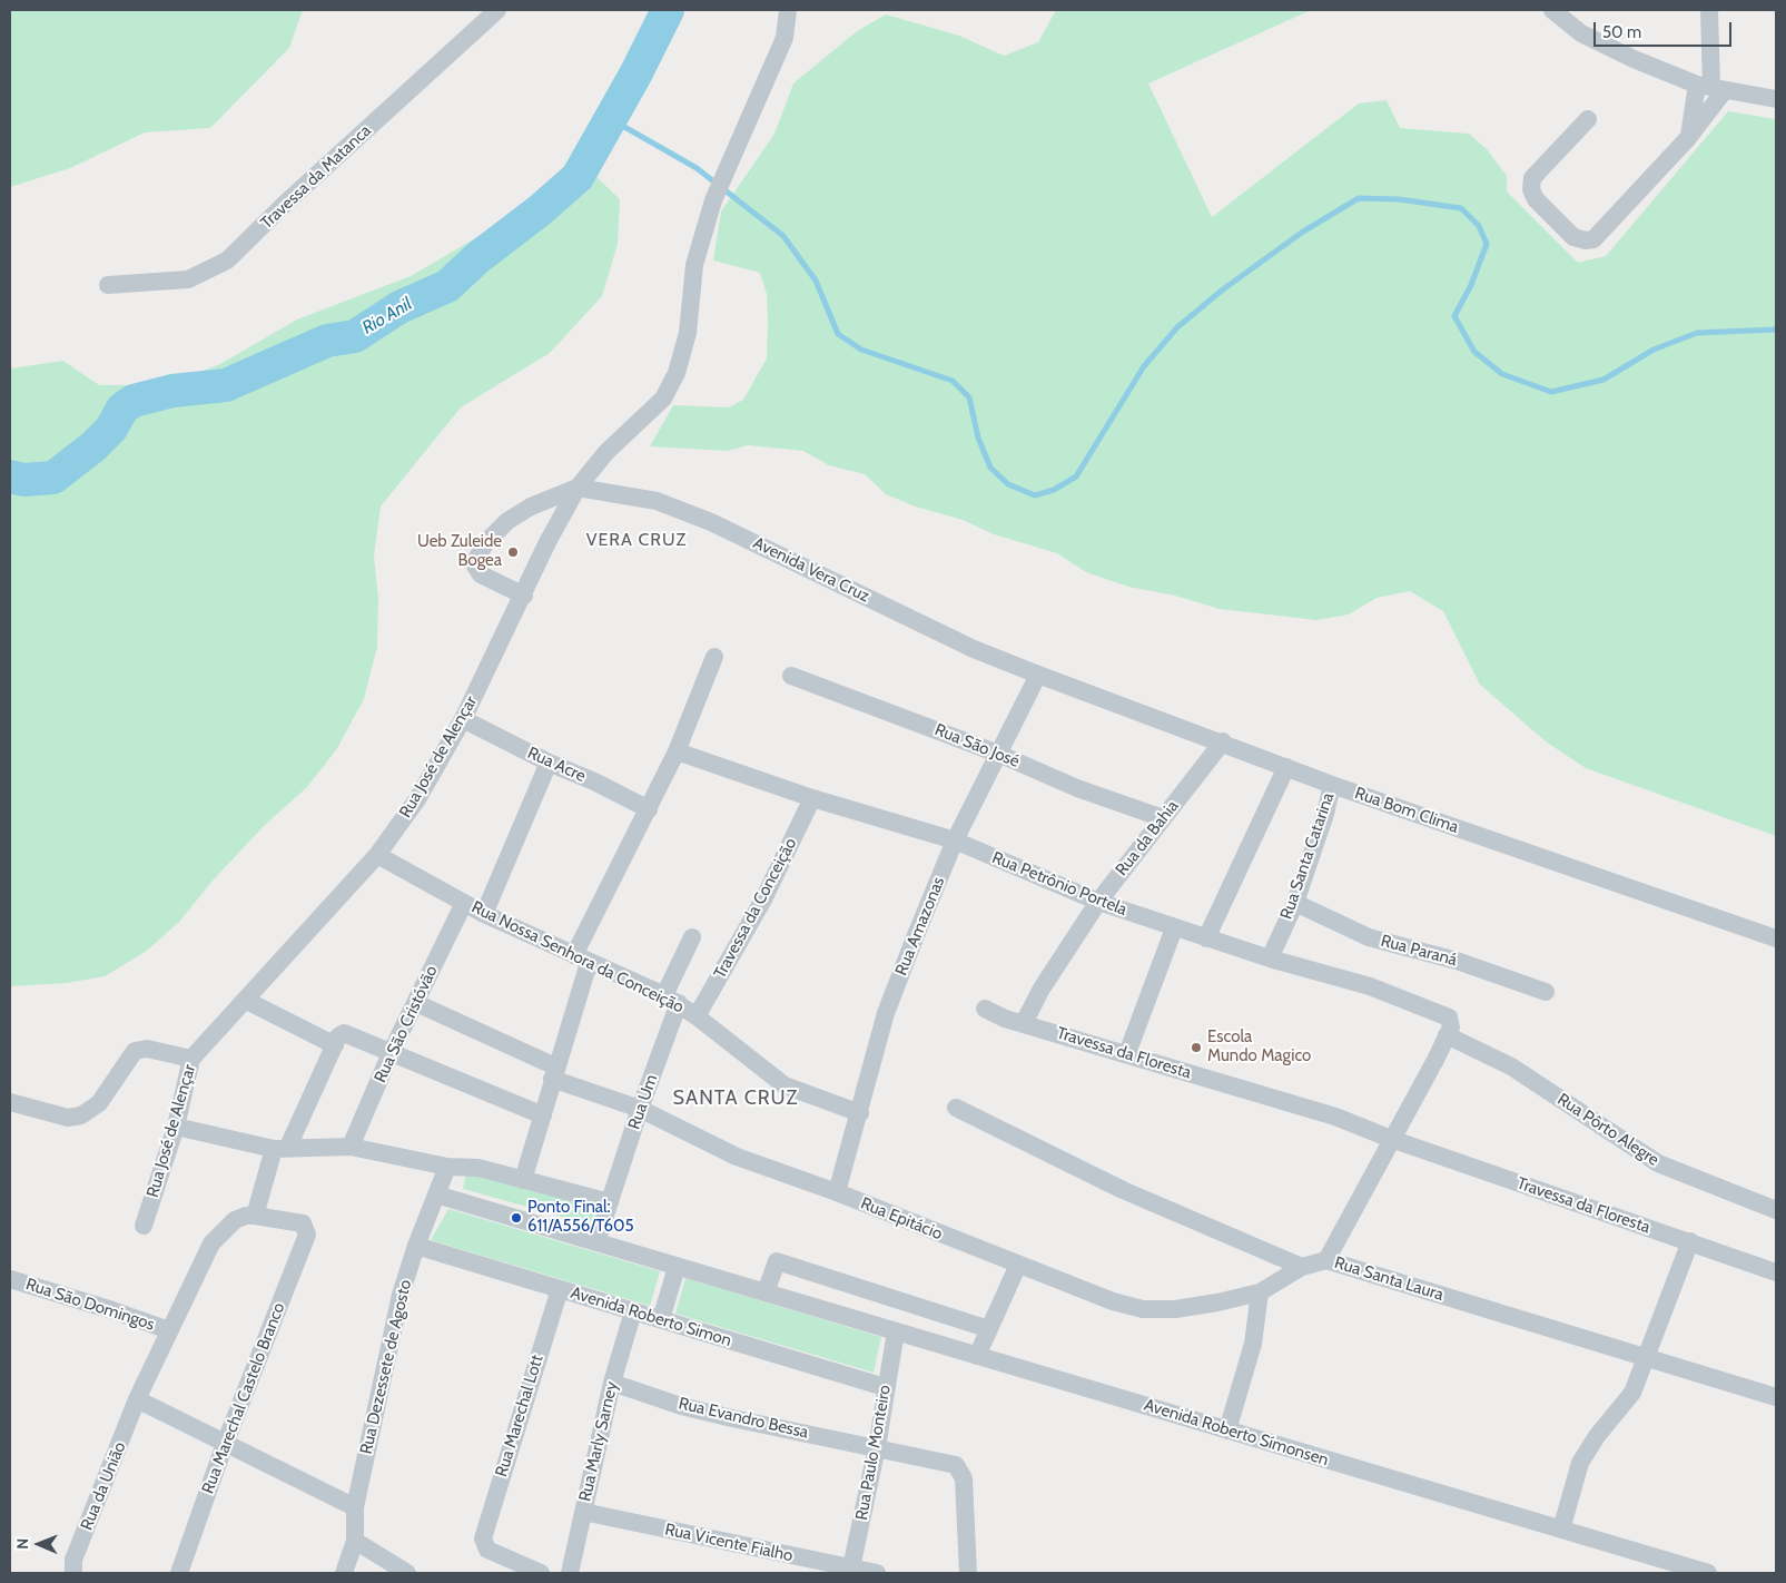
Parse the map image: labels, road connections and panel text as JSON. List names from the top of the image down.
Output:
{
  "streets": {
    "street": [
      "Travessa da Matanca",
      "Avenida Vera Cruz",
      "Rua São José",
      "Rua José de Alençar",
      "Rua Acre",
      "Rua Bom Clima",
      "Rua da Bahia",
      "Rua Santa Catarina",
      "Rua Petrônio Portela",
      "Travessa da Conceição",
      "Rua Amazonas",
      "Rua Paraná",
      "Rua Nossa Senhora da Conceição",
      "Rua São Cristóvão",
      "Travessa da Floresta",
      "Rua Um",
      "Rua Pôrto Alegre",
      "Rua Epitácio",
      "Rua Santa Laura",
      "Rua São Domingos",
      "Avenida Roberto Simon",
      "Rua Dezessete de Agosto",
      "Rua Marechal Castelo Branco",
      "Rua Marechal Lott",
      "Rua Evandro Bessa",
      "Avenida Roberto Símonsen",
      "Rua Marly Sarney",
      "Rua Paulo Monteiro",
      "Rua da União",
      "Rua Vicente Fialho"
    ]
  },
  "crossings": [
    ["Avenida Vera Cruz", "Rua José de Alençar"],
    ["Avenida Vera Cruz", "Rua Bom Clima"],
    ["Avenida Vera Cruz", "Rua Amazonas"],
    ["Rua São José", "Rua da Bahia"],
    ["Rua São José", "Rua Amazonas"],
    ["Rua José de Alençar", "Rua Acre"],
    ["Rua José de Alençar", "Rua Nossa Senhora da Conceição"],
    ["Rua Bom Clima", "Rua da Bahia"],
    ["Rua Bom Clima", "Rua Santa Catarina"],
    ["Rua Bom Clima", "Rua Amazonas"],
    ["Rua da Bahia", "Rua Petrônio Portela"],
    ["Rua da Bahia", "Travessa da Floresta"],
    ["Rua Santa Catarina", "Rua Petrônio Portela"],
    ["Rua Santa Catarina", "Rua Paraná"],
    ["Rua Petrônio Portela", "Travessa da Conceição"],
    ["Rua Petrônio Portela", "Rua Amazonas"],
    ["Rua Petrônio Portela", "Rua Pôrto Alegre"],
    ["Travessa da Conceição", "Rua Nossa Senhora da Conceição"],
    ["Rua Amazonas", "Rua Nossa Senhora da Conceição"],
    ["Rua Amazonas", "Rua Epitácio"],
    ["Rua Nossa Senhora da Conceição", "Rua São Cristóvão"],
    ["Rua Nossa Senhora da Conceição", "Rua Um"],
    ["Rua São Cristóvão", "Rua Epitácio"],
    ["Rua Um", "Rua Epitácio"],
    ["Rua Epitácio", "Rua Santa Laura"],
    ["Avenida Roberto Simon", "Rua Dezessete de Agosto"],
    ["Avenida Roberto Simon", "Rua Marechal Lott"],
    ["Avenida Roberto Simon", "Rua Marly Sarney"],
    ["Avenida Roberto Simon", "Rua Paulo Monteiro"],
    ["Rua Dezessete de Agosto", "Avenida Roberto Símonsen"],
    ["Rua Evandro Bessa", "Rua Marly Sarney"],
    ["Rua Evandro Bessa", "Rua Paulo Monteiro"],
    ["Avenida Roberto Símonsen", "Rua Paulo Monteiro"],
    ["Rua Marly Sarney", "Rua Vicente Fialho"],
    ["Rua Paulo Monteiro", "Rua Vicente Fialho"]
  ],
  "districts": ["VERA CRUZ", "SANTA CRUZ"],
  "water": ["Rio Anil"],
  "places": ["Ueb Zuleide Bogea", "Escola Mundo Magico", "Ponto Final: 611/A556/T605"],
  "scale_bar": "50 m",
  "north": "left"
}
